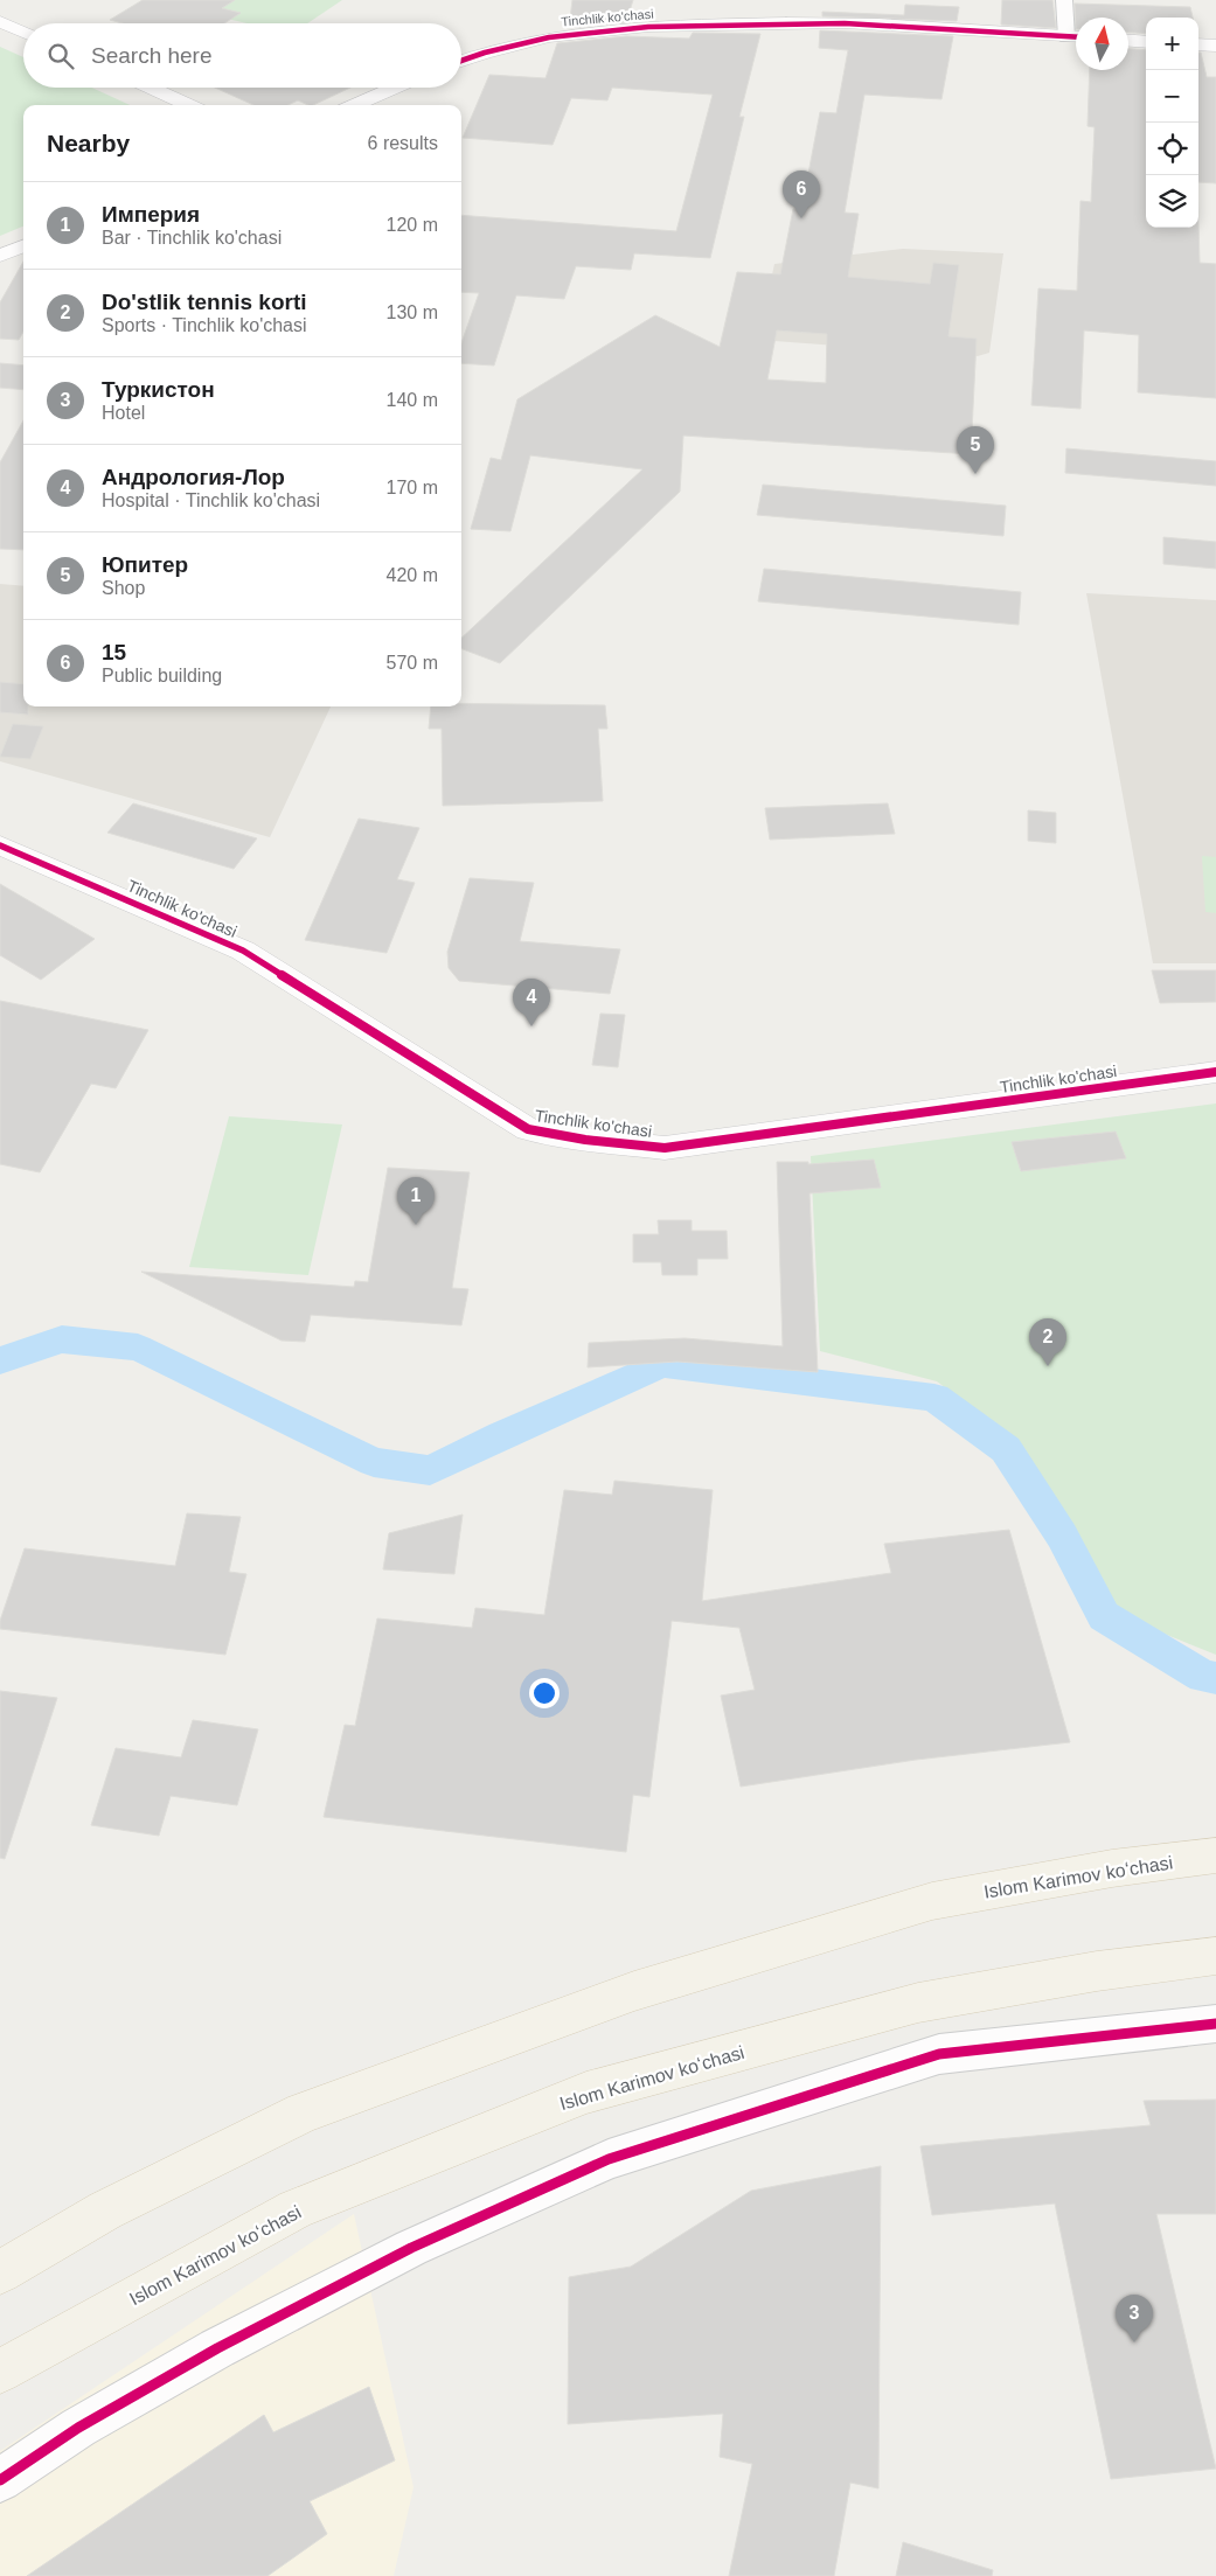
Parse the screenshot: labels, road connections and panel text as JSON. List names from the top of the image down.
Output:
{
  "streets": {
    "main road": ["Islom Karimov koʻchasi"],
    "street": ["Tinchlik ko'chasi"]
  },
  "north": "top",
  "page": {
    "map_buttons": ["+", "−"],
    "search": "Search here",
    "heading": ["Nearby", "6 results"],
    "pins": [
      "6",
      "5",
      "4",
      "1",
      "2",
      "3"
    ],
    "list": [
      {
        "mark": "1",
        "name": "Империя",
        "note": "Bar · Tinchlik ko'chasi",
        "value": "120 m"
      },
      {
        "mark": "2",
        "name": "Do'stlik tennis korti",
        "note": "Sports · Tinchlik ko'chasi",
        "value": "130 m"
      },
      {
        "mark": "3",
        "name": "Туркистон",
        "note": "Hotel",
        "value": "140 m"
      },
      {
        "mark": "4",
        "name": "Андрология-Лор",
        "note": "Hospital · Tinchlik ko'chasi",
        "value": "170 m"
      },
      {
        "mark": "5",
        "name": "Юпитер",
        "note": "Shop",
        "value": "420 m"
      },
      {
        "mark": "6",
        "name": "15",
        "note": "Public building",
        "value": "570 m"
      }
    ]
  }
}
